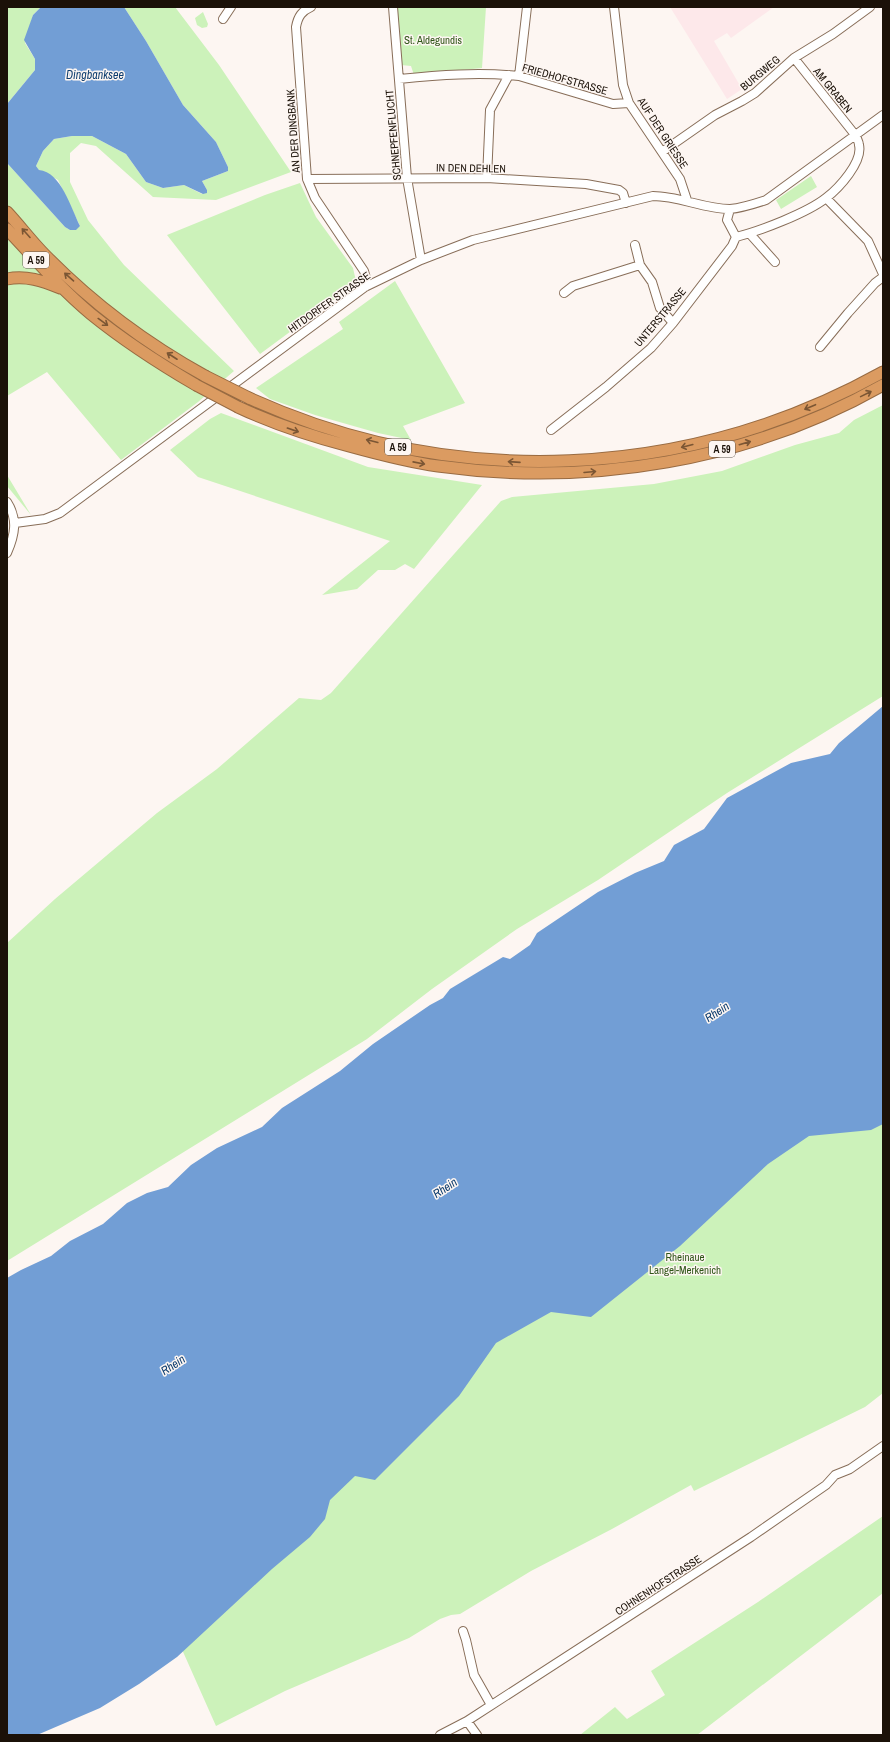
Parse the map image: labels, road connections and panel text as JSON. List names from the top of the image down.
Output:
{
  "streets": {
    "highway": ["A 59"],
    "street": [
      "BURGWEG",
      "FRIEDHOFSTRASSE",
      "AM GRABEN",
      "AN DER DINGBANK",
      "AUF DER GRIESSE",
      "SCHNEPFENFLUCHT",
      "IN DEN DEHLEN",
      "HITDORFER STRASSE",
      "UNTERSTRASSE",
      "COHNENHOFSTRASSE"
    ]
  },
  "crossings": [
    ["BURGWEG", "AM GRABEN"],
    ["BURGWEG", "AUF DER GRIESSE"],
    ["FRIEDHOFSTRASSE", "AUF DER GRIESSE"],
    ["FRIEDHOFSTRASSE", "SCHNEPFENFLUCHT"],
    ["AN DER DINGBANK", "IN DEN DEHLEN"],
    ["AN DER DINGBANK", "HITDORFER STRASSE"],
    ["AUF DER GRIESSE", "HITDORFER STRASSE"],
    ["SCHNEPFENFLUCHT", "IN DEN DEHLEN"],
    ["SCHNEPFENFLUCHT", "HITDORFER STRASSE"],
    ["IN DEN DEHLEN", "HITDORFER STRASSE"]
  ],
  "water": ["Dingbanksee", "Rhein"],
  "parks": ["St. Aldegundis", "Rheinaue Langel-Merkenich"]
}
